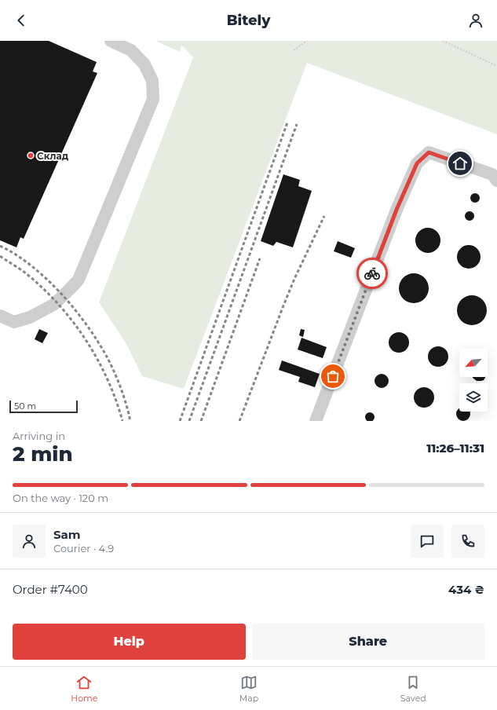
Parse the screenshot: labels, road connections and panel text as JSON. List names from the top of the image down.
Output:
{
  "places": ["Склад"],
  "scale_bar": "50 m",
  "north": "bottom left",
  "page": {
    "header": "Bitely",
    "scale": "50 m",
    "heading": ["2 min", "Arriving in", "11:26–11:31"],
    "panel": [
      "Sam",
      "Courier · 4.9",
      "Order #7400",
      "434 ₴"
    ],
    "bar": "On the way · 120 m",
    "buttons": ["Help", "Share"],
    "tabs": ["Home", "Map", "Saved"]
  }
}
